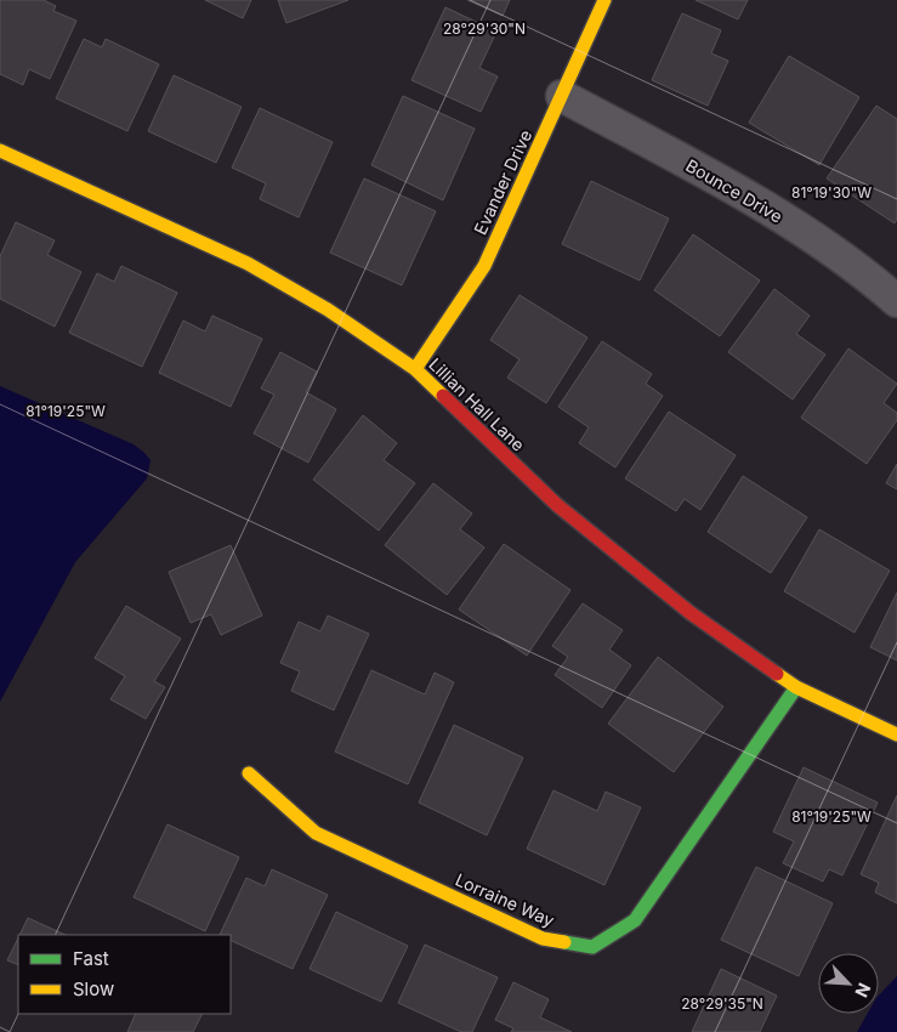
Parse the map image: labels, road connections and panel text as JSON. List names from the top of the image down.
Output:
{
  "streets": {
    "street": [
      "Evander Drive",
      "Bounce Drive",
      "Lillian Hall Lane",
      "Lorraine Way"
    ]
  },
  "crossings": [
    ["Evander Drive", "Bounce Drive"],
    ["Evander Drive", "Lillian Hall Lane"],
    ["Lillian Hall Lane", "Lorraine Way"]
  ],
  "legend": ["Fast", "Slow"],
  "north": "bottom right",
  "coordinates": [
    "28°29'30\"N",
    "81°19'30\"W",
    "81°19'25\"W",
    "28°29'35\"N"
  ]
}
